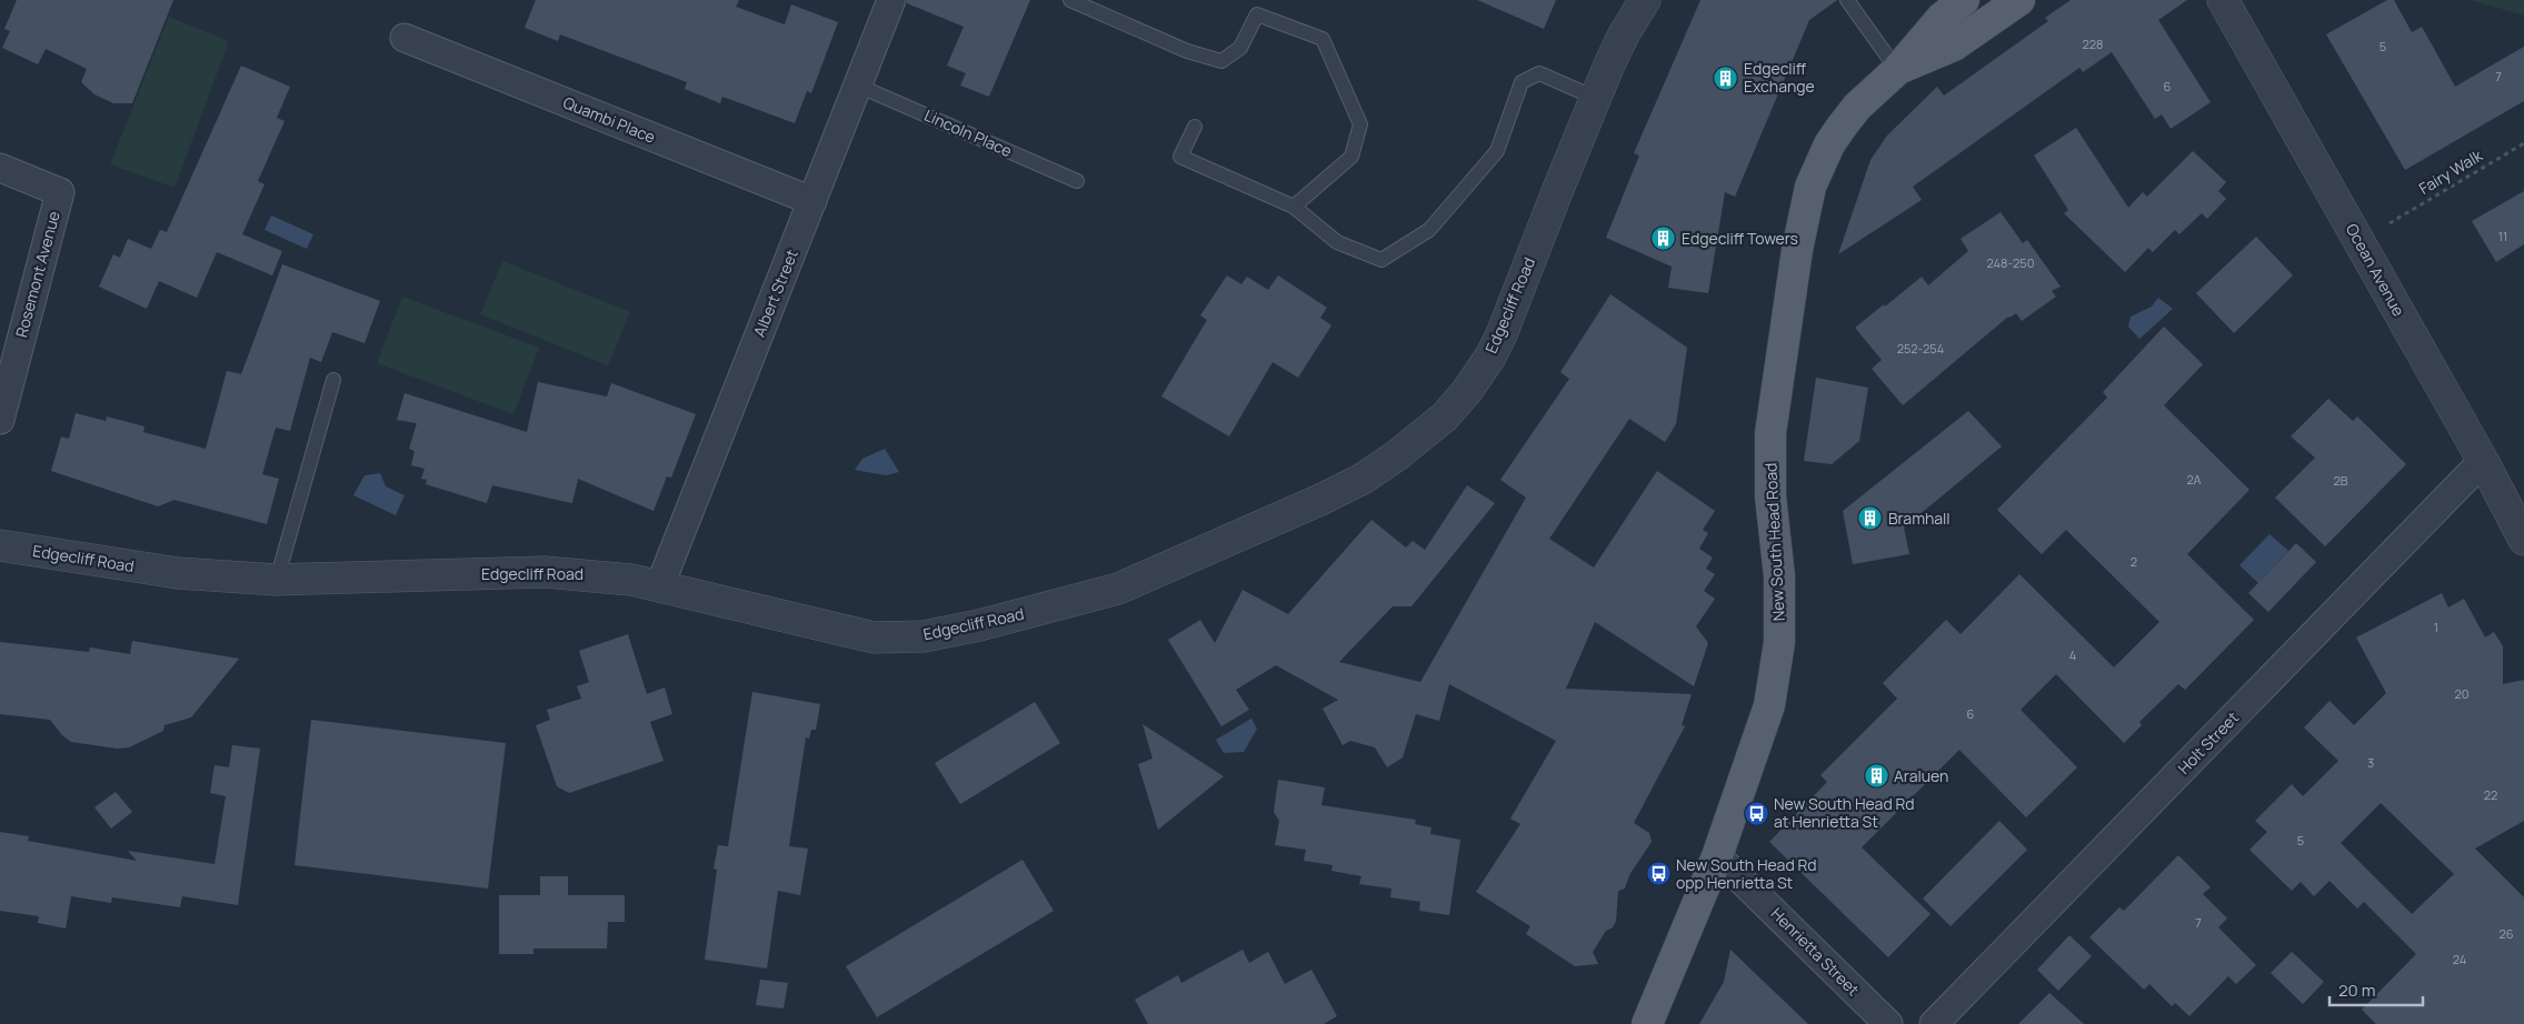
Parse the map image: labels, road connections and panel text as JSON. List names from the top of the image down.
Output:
{
  "streets": {
    "main road": ["New South Head Road"],
    "street": [
      "Quambi Place",
      "Ocean Avenue",
      "Rosemont Avenue",
      "Albert Street",
      "Edgecliff Road",
      "Holt Street",
      "Henrietta Street"
    ],
    "lane": ["Lincoln Place"],
    "path": ["Fairy Walk"]
  },
  "crossings": [
    ["Quambi Place", "Albert Street"],
    ["Lincoln Place", "Albert Street"],
    ["Ocean Avenue", "Holt Street"],
    ["Albert Street", "Edgecliff Road"],
    ["New South Head Road", "Henrietta Street"]
  ],
  "places": {
    "building": [
      "Edgecliff Exchange",
      "Edgecliff Towers",
      "Bramhall",
      "Araluen"
    ],
    "bus stop": ["New South Head Rd at Henrietta St", "New South Head Rd opp Henrietta St"]
  },
  "house_numbers": [
    "228",
    "5",
    "7",
    "6",
    "11",
    "248-250",
    "252-254",
    "2A",
    "2B",
    "2",
    "1",
    "4",
    "20",
    "6",
    "3",
    "22",
    "5",
    "7",
    "26",
    "24"
  ],
  "scale_bar": "20 m"
}
